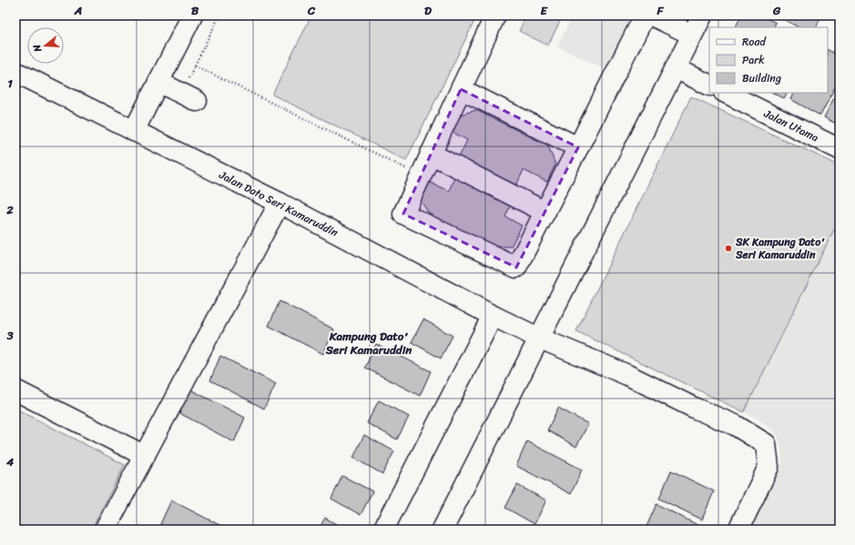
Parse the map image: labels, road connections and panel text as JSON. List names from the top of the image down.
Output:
{
  "streets": {
    "street": ["Jalan Utama", "Jalan Dato Seri Kamaruddin"]
  },
  "districts": ["Kampung Dato' Seri Kamaruddin"],
  "places": ["SK Kampung Dato' Seri Kamaruddin"],
  "legend": ["Road", "Park", "Building"],
  "north": "left",
  "grid": {
    "columns": [
      "A",
      "B",
      "C",
      "D",
      "E",
      "F",
      "G"
    ],
    "rows": [
      "1",
      "2",
      "3",
      "4"
    ]
  }
}
